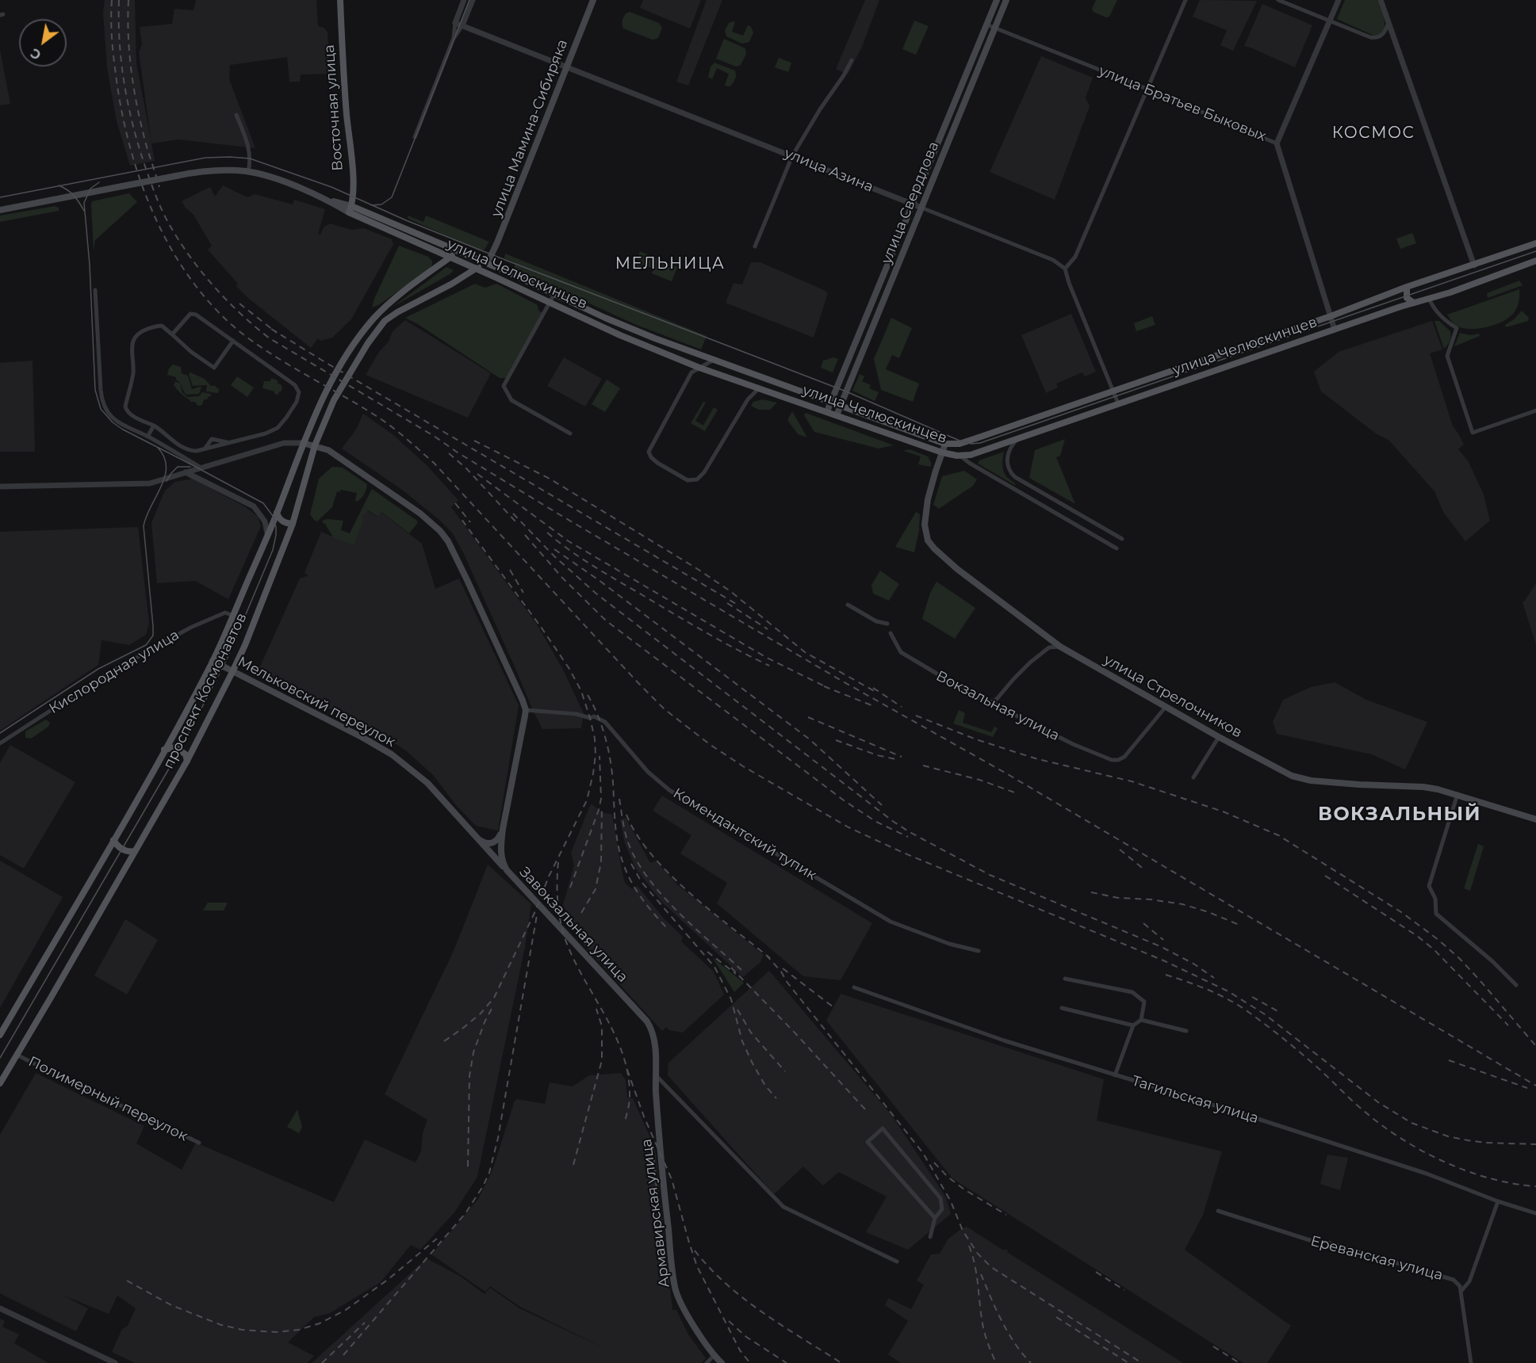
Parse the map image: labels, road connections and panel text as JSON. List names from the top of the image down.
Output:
{
  "streets": {
    "main road": [
      "Восточная улица",
      "улица Мамина-Сибиряка",
      "улица Свердлова",
      "улица Челюскинцев",
      "проспект Космонавтов",
      "улица Стрелочников",
      "Мельковский переулок",
      "Завокзальная улица",
      "Армавирская улица"
    ],
    "street": [
      "улица Братьев Быковых",
      "улица Азина",
      "Кислородная улица",
      "Вокзальная улица",
      "Комендантский тупик",
      "Полимерный переулок",
      "Тагильская улица",
      "Ереванская улица"
    ]
  },
  "crossings": [
    ["улица Братьев Быковых", "улица Свердлова"],
    ["улица Братьев Быковых", "улица Челюскинцев"],
    ["Восточная улица", "улица Челюскинцев"],
    ["улица Мамина-Сибиряка", "улица Азина"],
    ["улица Мамина-Сибиряка", "улица Челюскинцев"],
    ["улица Мамина-Сибиряка", "проспект Космонавтов"],
    ["улица Азина", "улица Свердлова"],
    ["улица Свердлова", "улица Челюскинцев"],
    ["улица Челюскинцев", "проспект Космонавтов"],
    ["улица Челюскинцев", "улица Стрелочников"],
    ["Кислородная улица", "проспект Космонавтов"],
    ["проспект Космонавтов", "Мельковский переулок"],
    ["проспект Космонавтов", "Полимерный переулок"],
    ["улица Стрелочников", "Вокзальная улица"],
    ["Мельковский переулок", "Завокзальная улица"],
    ["Комендантский тупик", "Завокзальная улица"],
    ["Завокзальная улица", "Армавирская улица"]
  ],
  "districts": ["КОСМОС", "МЕЛЬНИЦА", "ВОКЗАЛЬНЫЙ"],
  "north": "bottom left"
}
